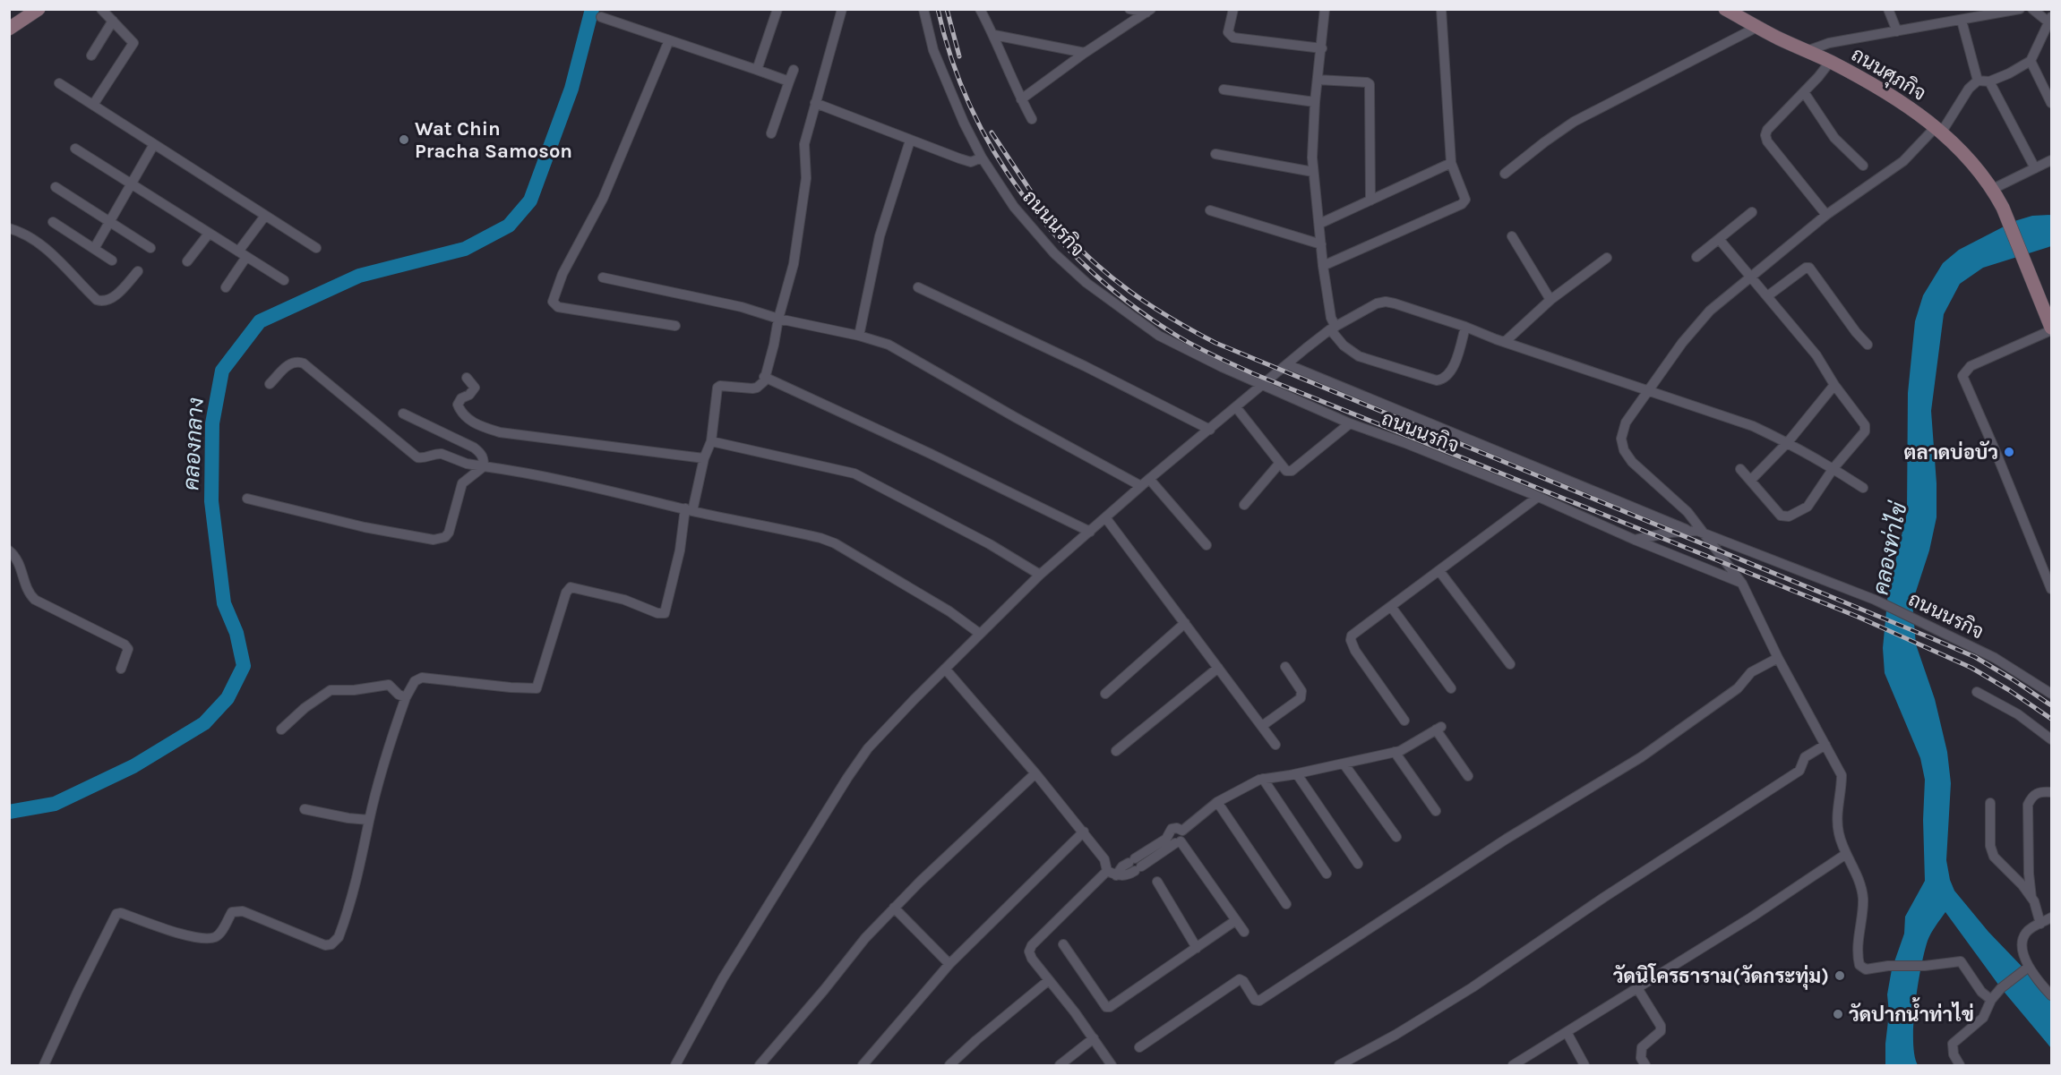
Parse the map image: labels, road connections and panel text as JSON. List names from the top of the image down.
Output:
{
  "streets": {
    "main road": ["ถนนศุภกิจ"],
    "street": ["ถนนนรกิจ"]
  },
  "water": ["คลองกลาง", "คลองท่าไข่"],
  "places": [
    "Wat Chin Pracha Samoson",
    "ตลาดบ่อบัว",
    "วัดนิโครธาราม(วัดกระทุ่ม)",
    "วัดปากน้ำท่าไข่"
  ]
}
